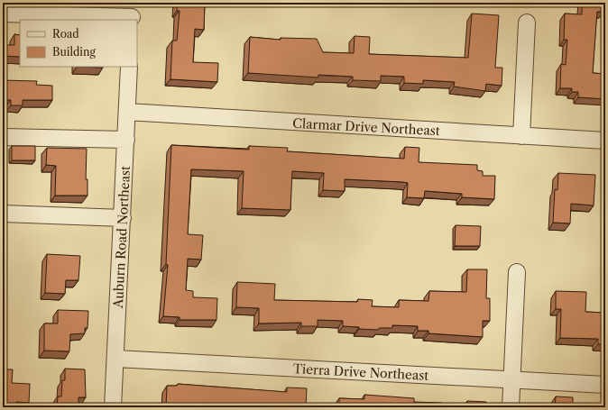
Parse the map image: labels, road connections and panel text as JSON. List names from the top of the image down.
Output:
{
  "streets": {
    "street": ["Clarmar Drive Northeast", "Auburn Road Northeast", "Tierra Drive Northeast"]
  },
  "crossings": [
    ["Clarmar Drive Northeast", "Auburn Road Northeast"],
    ["Auburn Road Northeast", "Tierra Drive Northeast"]
  ],
  "legend": ["Road", "Building"]
}
